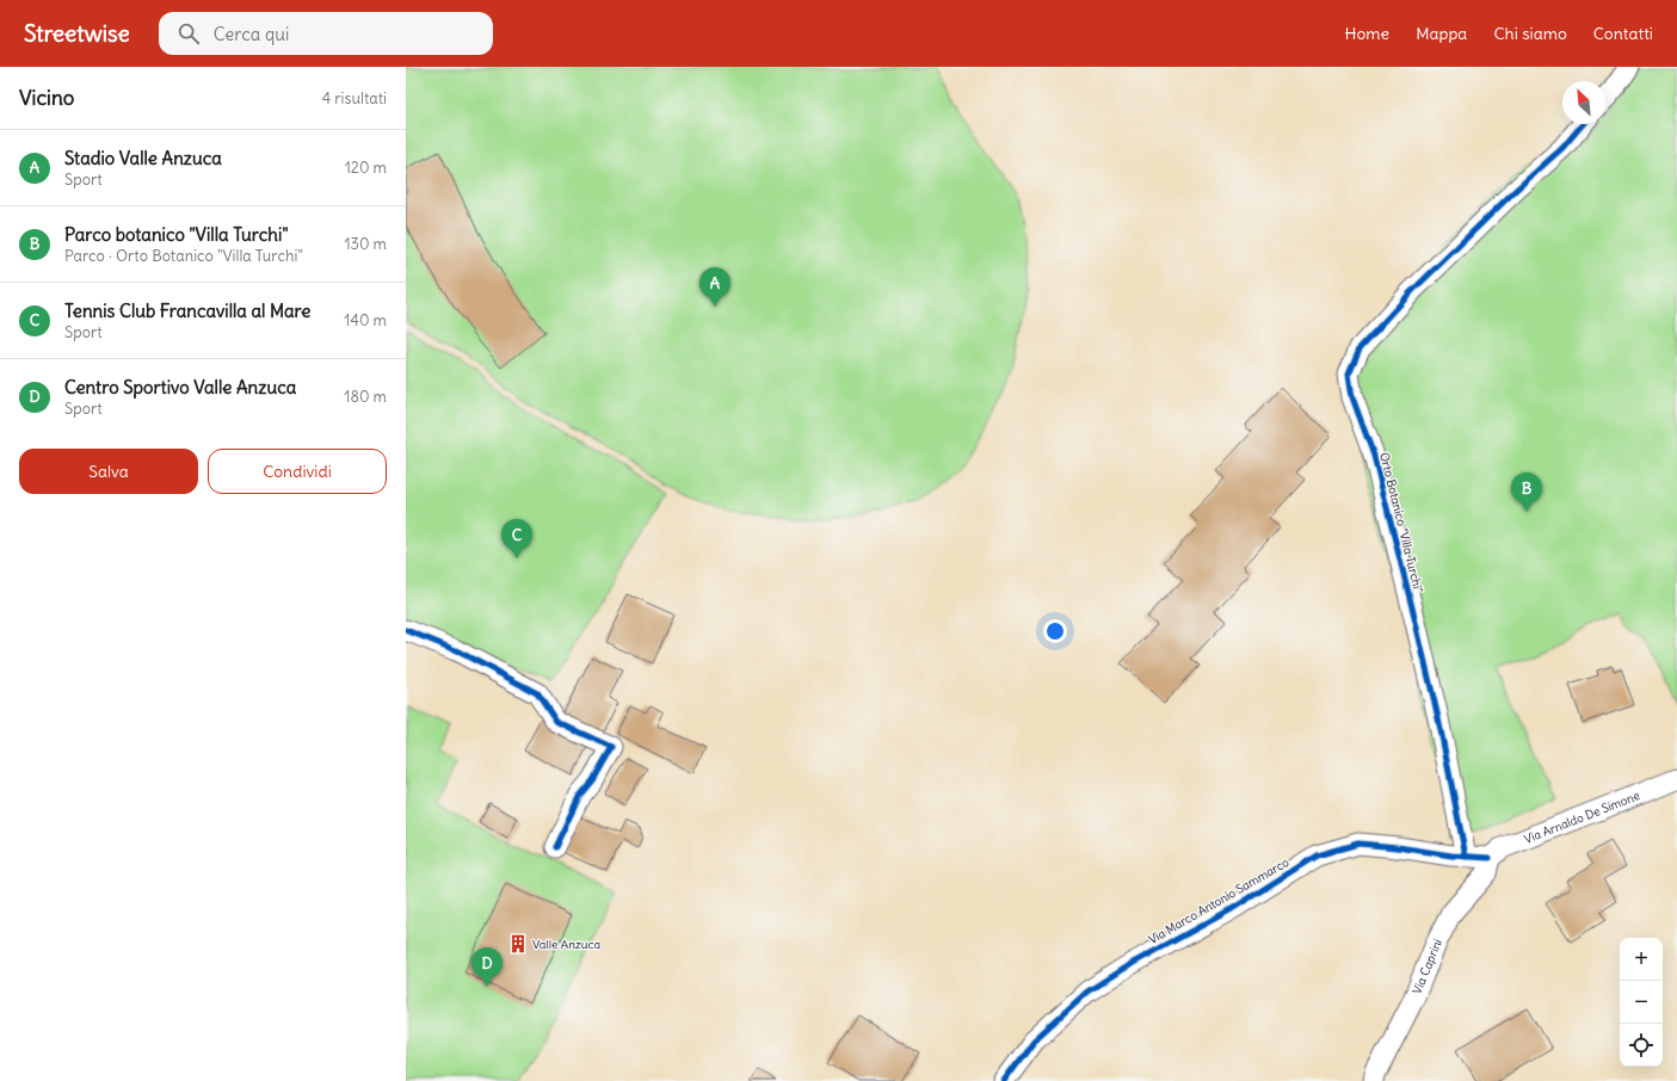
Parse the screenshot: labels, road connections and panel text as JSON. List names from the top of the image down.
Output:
{
  "streets": {
    "street": [
      "Orto Botanico \"Villa Turchi\"",
      "Via Arnaldo De Simone",
      "Via Marco Antonio Sammarco",
      "Via Caprini"
    ]
  },
  "crossings": [
    ["Orto Botanico \"Villa Turchi\"", "Via Marco Antonio Sammarco"],
    ["Via Arnaldo De Simone", "Via Marco Antonio Sammarco"],
    ["Via Arnaldo De Simone", "Via Caprini"],
    ["Via Marco Antonio Sammarco", "Via Caprini"]
  ],
  "places": {
    "building": ["Valle Anzuca"]
  },
  "north": "top left",
  "page": {
    "header": "Streetwise",
    "search": "Cerca qui",
    "nav": [
      "Home",
      "Mappa",
      "Chi siamo",
      "Contatti"
    ],
    "heading": ["Vicino", "4 risultati"],
    "list": [
      {
        "mark": "A",
        "name": "Stadio Valle Anzuca",
        "note": "Sport",
        "value": "120 m"
      },
      {
        "mark": "B",
        "name": "Parco botanico \"Villa Turchi\"",
        "note": "Parco · Orto Botanico \"Villa Turchi\"",
        "value": "130 m"
      },
      {
        "mark": "C",
        "name": "Tennis Club Francavilla al Mare",
        "note": "Sport",
        "value": "140 m"
      },
      {
        "mark": "D",
        "name": "Centro Sportivo Valle Anzuca",
        "note": "Sport",
        "value": "180 m"
      }
    ],
    "pins": [
      "A",
      "B",
      "C",
      "D"
    ],
    "buttons": ["Salva", "Condividi"],
    "map_buttons": ["+", "−"]
  }
}
